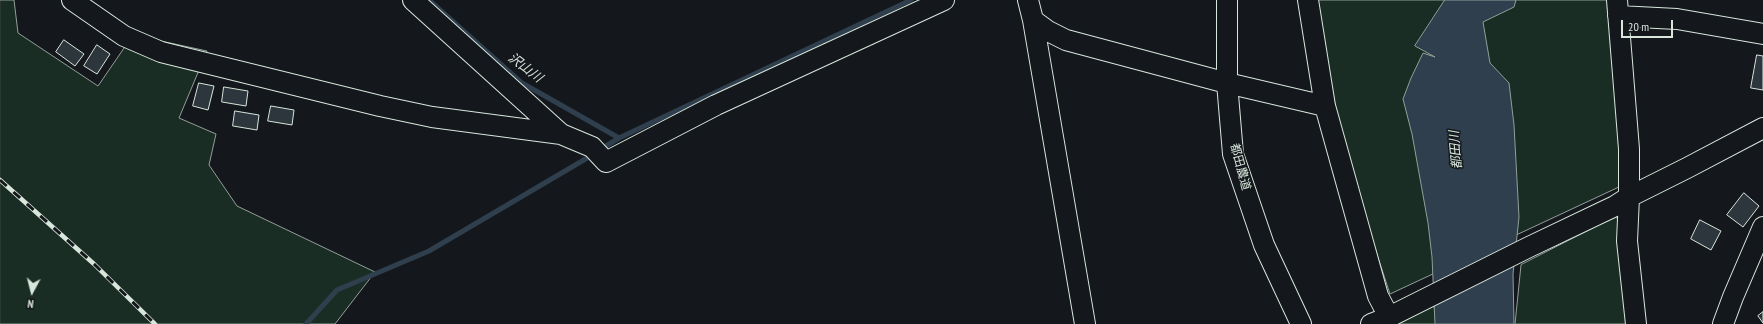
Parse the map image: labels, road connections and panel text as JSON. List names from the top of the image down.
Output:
{
  "streets": {
    "street": ["都田農道"]
  },
  "water": ["沢山川", "都田川"],
  "scale_bar": "20 m",
  "north": "bottom"
}
